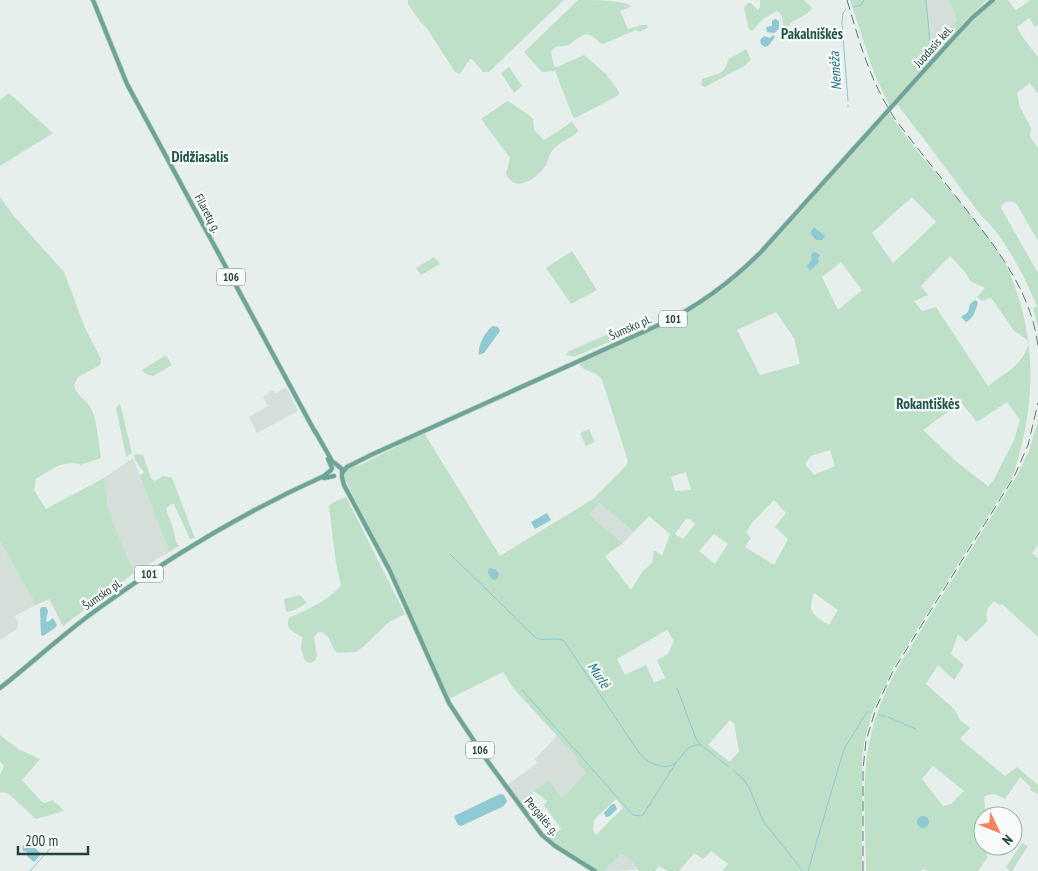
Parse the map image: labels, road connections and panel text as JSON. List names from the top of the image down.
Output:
{
  "streets": {
    "main road": [
      "Juodasis kel.",
      "Filaretų g.",
      "106",
      "101",
      "Šumsko pl.",
      "Pergalės g."
    ]
  },
  "crossings": [
    ["Juodasis kel.", "Šumsko pl."],
    ["Filaretų g.", "106"],
    ["Filaretų g.", "Šumsko pl."],
    ["106", "Šumsko pl."],
    ["106", "Pergalės g."]
  ],
  "districts": ["Pakalniškės", "Didžiasalis", "Rokantiškės"],
  "water": ["Nemėža", "Murlė"],
  "scale_bar": "200 m",
  "north": "bottom right"
}
